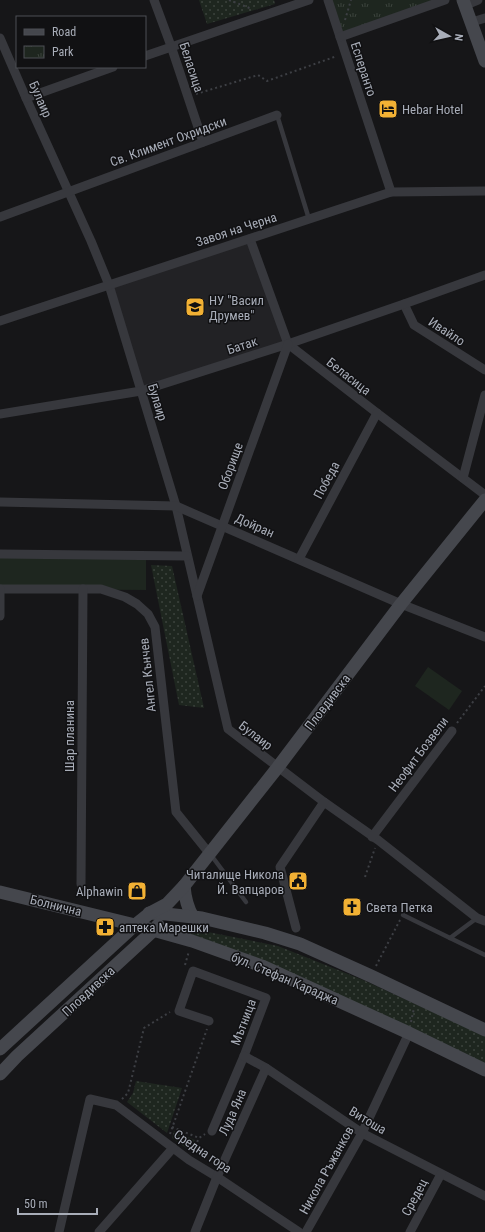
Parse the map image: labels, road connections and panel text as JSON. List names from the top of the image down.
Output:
{
  "streets": {
    "street": [
      "Беласица",
      "Есперанто",
      "Булаир",
      "Св. Климент Охридски",
      "Завоя на Черна",
      "Ивайло",
      "Батак",
      "Оборище",
      "Победа",
      "Дойран",
      "Ангел Кънчев",
      "Пловдивска",
      "Шар планина",
      "Неофит Бозвели",
      "Болнична",
      "бул. Стефан Караджа",
      "Мътница",
      "Луда Яна",
      "Витоша",
      "Средна гора",
      "Никола Ръжанков",
      "Средец"
    ]
  },
  "crossings": [
    ["Беласица", "Св. Климент Охридски"],
    ["Беласица", "Батак"],
    ["Беласица", "Оборище"],
    ["Беласица", "Победа"],
    ["Есперанто", "Завоя на Черна"],
    ["Булаир", "Св. Климент Охридски"],
    ["Булаир", "Завоя на Черна"],
    ["Булаир", "Батак"],
    ["Булаир", "Оборище"],
    ["Булаир", "Дойран"],
    ["Булаир", "Пловдивска"],
    ["Ивайло", "Батак"],
    ["Батак", "Оборище"],
    ["Оборище", "Дойран"],
    ["Победа", "Дойран"],
    ["Дойран", "Пловдивска"],
    ["Ангел Кънчев", "Пловдивска"],
    ["Ангел Кънчев", "Шар планина"],
    ["Пловдивска", "бул. Стефан Караджа"],
    ["Болнична", "бул. Стефан Караджа"],
    ["бул. Стефан Караджа", "Никола Ръжанков"],
    ["Мътница", "Витоша"],
    ["Луда Яна", "Витоша"],
    ["Луда Яна", "Средна гора"],
    ["Витоша", "Никола Ръжанков"],
    ["Витоша", "Средец"]
  ],
  "places": {
    "hotel": ["Hebar Hotel"],
    "school or university": ["НУ \"Васил Друмев\""],
    "public building": ["Читалище Никола Й. Вапцаров"],
    "shop": ["Alphawin"],
    "church": ["Света Петка"],
    "pharmacy": ["аптека Марешки"]
  },
  "legend": ["Road", "Park"],
  "scale_bar": "50 m",
  "north": "right"
}
